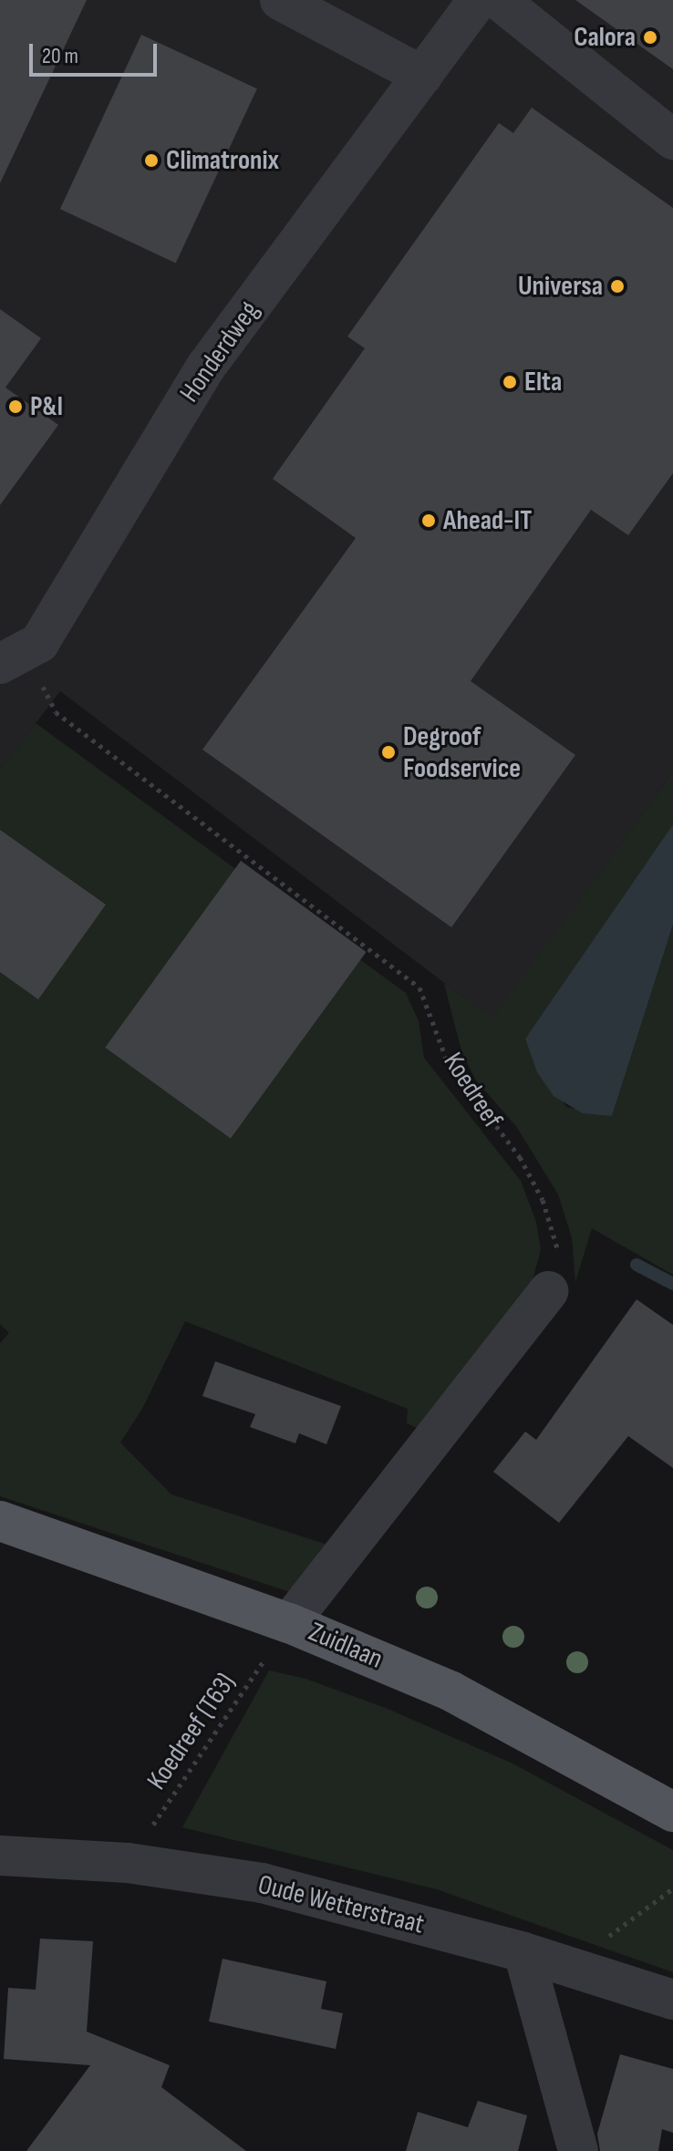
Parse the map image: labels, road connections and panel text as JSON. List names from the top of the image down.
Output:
{
  "streets": {
    "main road": ["Zuidlaan"],
    "street": ["Honderdweg", "Oude Wetterstraat"],
    "path": ["Koedreef", "Koedreef (T63)"]
  },
  "crossings": [
    ["Honderdweg", "Koedreef"],
    ["Zuidlaan", "Koedreef (T63)"],
    ["Koedreef (T63)", "Oude Wetterstraat"]
  ],
  "places": [
    "Calora",
    "Climatronix",
    "Universa",
    "Elta",
    "P&I",
    "Ahead-IT",
    "Degroof Foodservice"
  ],
  "scale_bar": "20 m"
}
